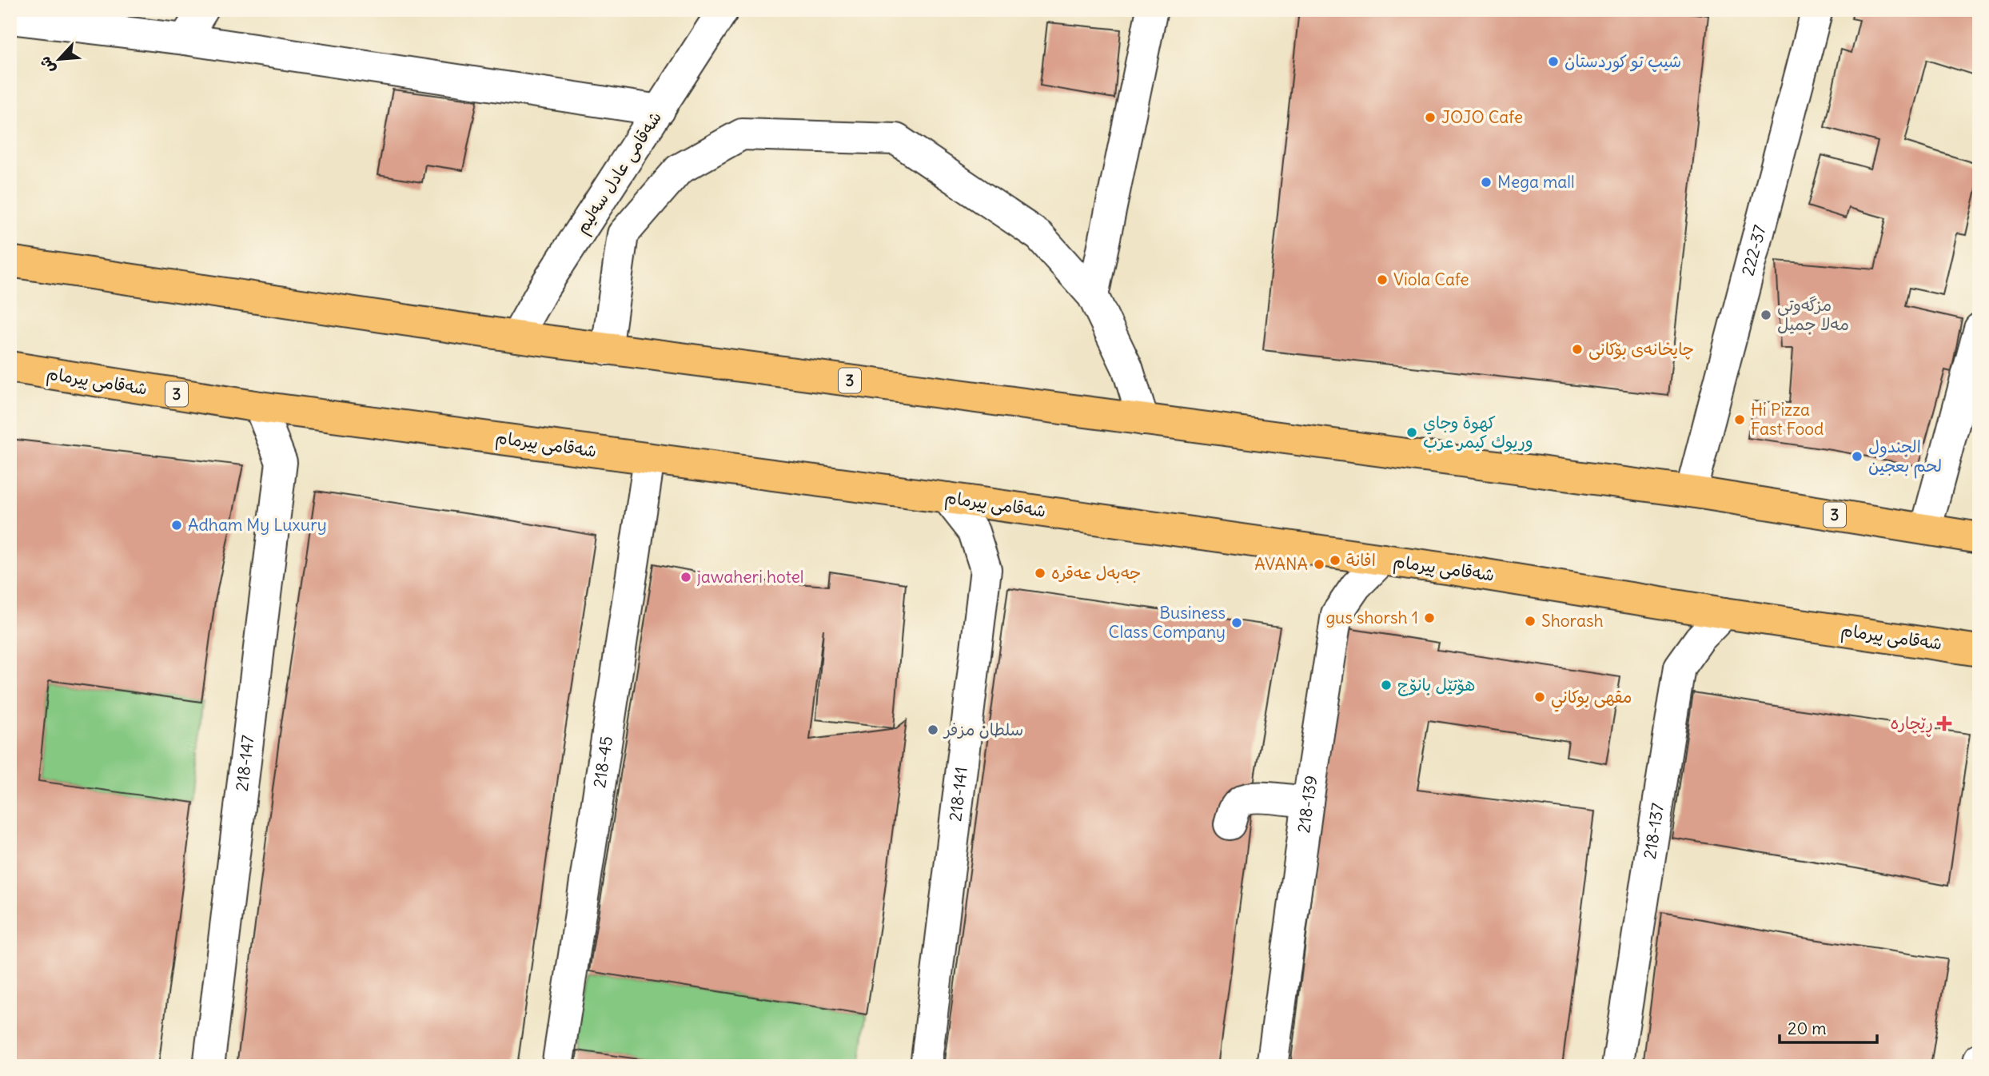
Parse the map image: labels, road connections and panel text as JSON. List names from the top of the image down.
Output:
{
  "streets": {
    "highway": ["3", "شەقامی پیرمام"],
    "street": [
      "شەقامی عادل سەلیم",
      "222-37",
      "218-45",
      "218-147",
      "218-141",
      "218-139",
      "218-137"
    ]
  },
  "crossings": [
    ["شەقامی عادل سەلیم", "3"],
    ["222-37", "3"],
    ["شەقامی پیرمام", "218-45"],
    ["شەقامی پیرمام", "218-147"],
    ["شەقامی پیرمام", "218-141"],
    ["شەقامی پیرمام", "218-139"],
    ["شەقامی پیرمام", "218-137"]
  ],
  "places": {
    "other": [
      "شيپ تو كوردستان",
      "JOJO Cafe",
      "Mega mall",
      "Viola Cafe",
      "مزگەوتی مەلا جمیل",
      "چایخانەی بۆکانی",
      "Hi Pizza Fast Food",
      "كهوة وجاي وريوك كيمر عرب",
      "الجندول لحم بعجين",
      "Adham My Luxury",
      "افانة",
      "AVANA",
      "جەبەل عەقرە",
      "jawaheri hotel",
      "gus shorsh 1",
      "Shorash",
      "Business Class Company",
      "هۆتێل بانۆج",
      "مقهى بوكاني",
      "سلطان مزفر"
    ],
    "health": ["ڕێچارە"]
  },
  "scale_bar": "20 m",
  "north": "bottom left"
}
